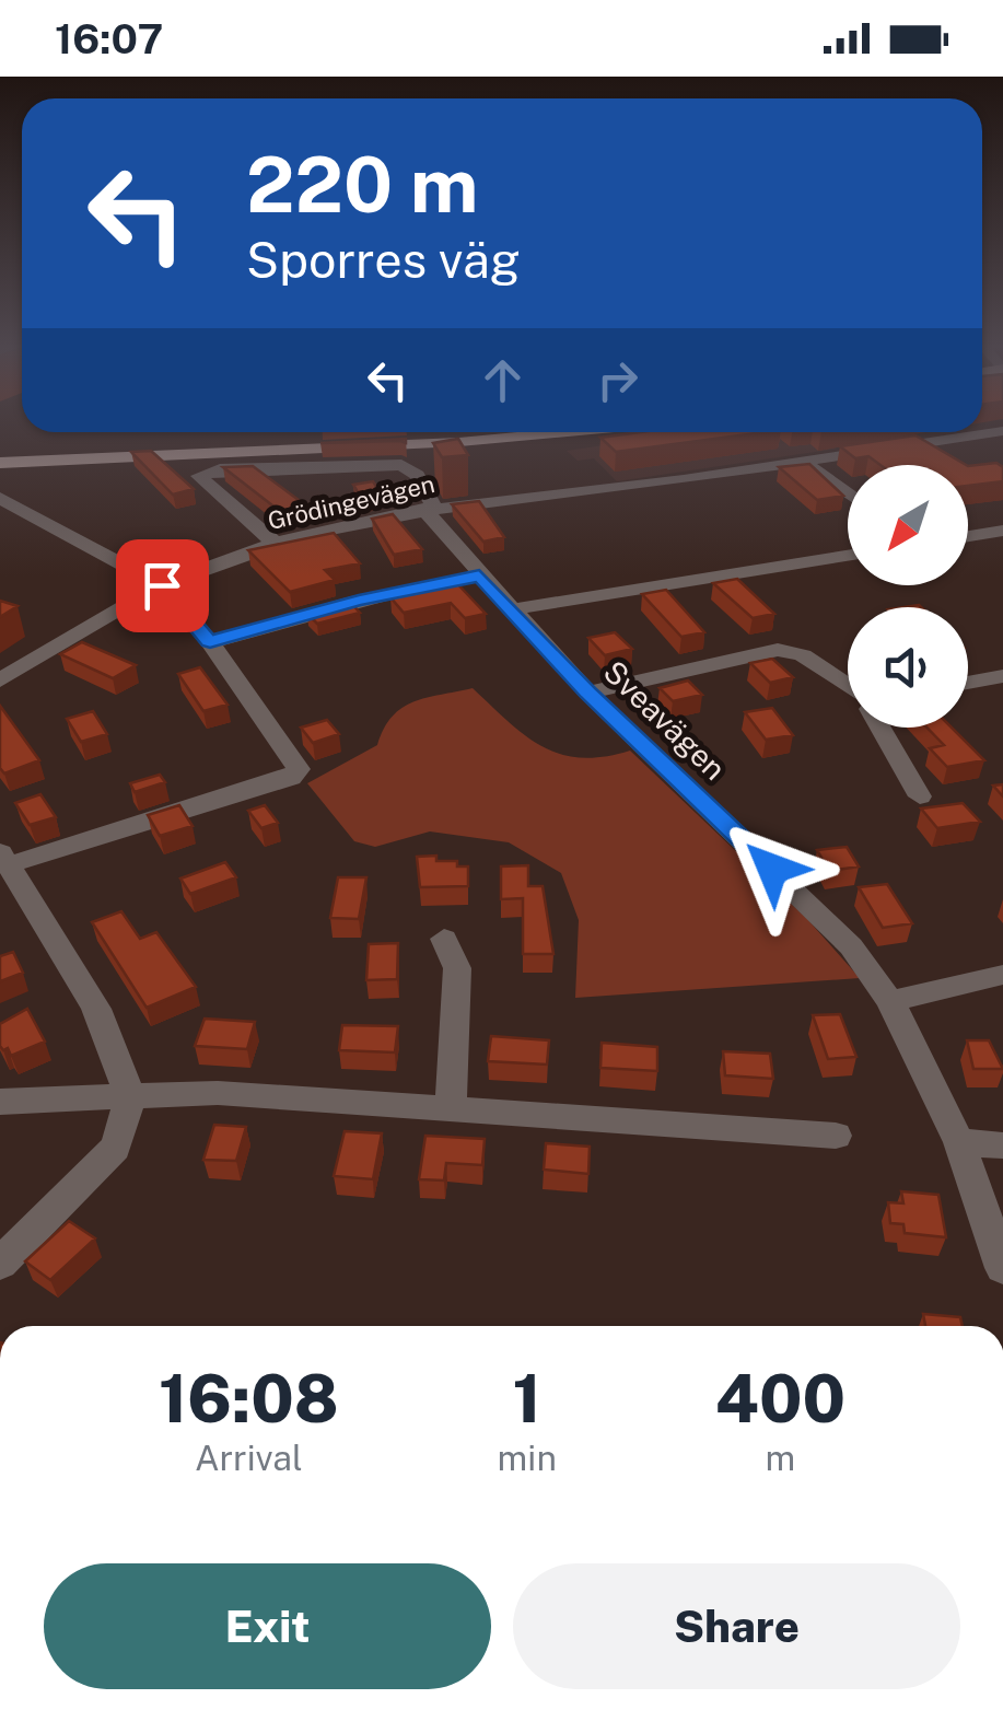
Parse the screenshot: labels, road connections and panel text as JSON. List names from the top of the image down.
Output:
{
  "streets": {
    "street": ["Grödingevägen", "Sveavägen"]
  },
  "crossings": [
    ["Grödingevägen", "Sveavägen"]
  ],
  "north": "bottom left",
  "page": {
    "status": "16:07",
    "turn": ["220 m", "Sporres väg"],
    "eta": [
      "16:08",
      "Arrival",
      "1",
      "min",
      "400",
      "m"
    ],
    "buttons": ["Exit", "Share"]
  }
}
